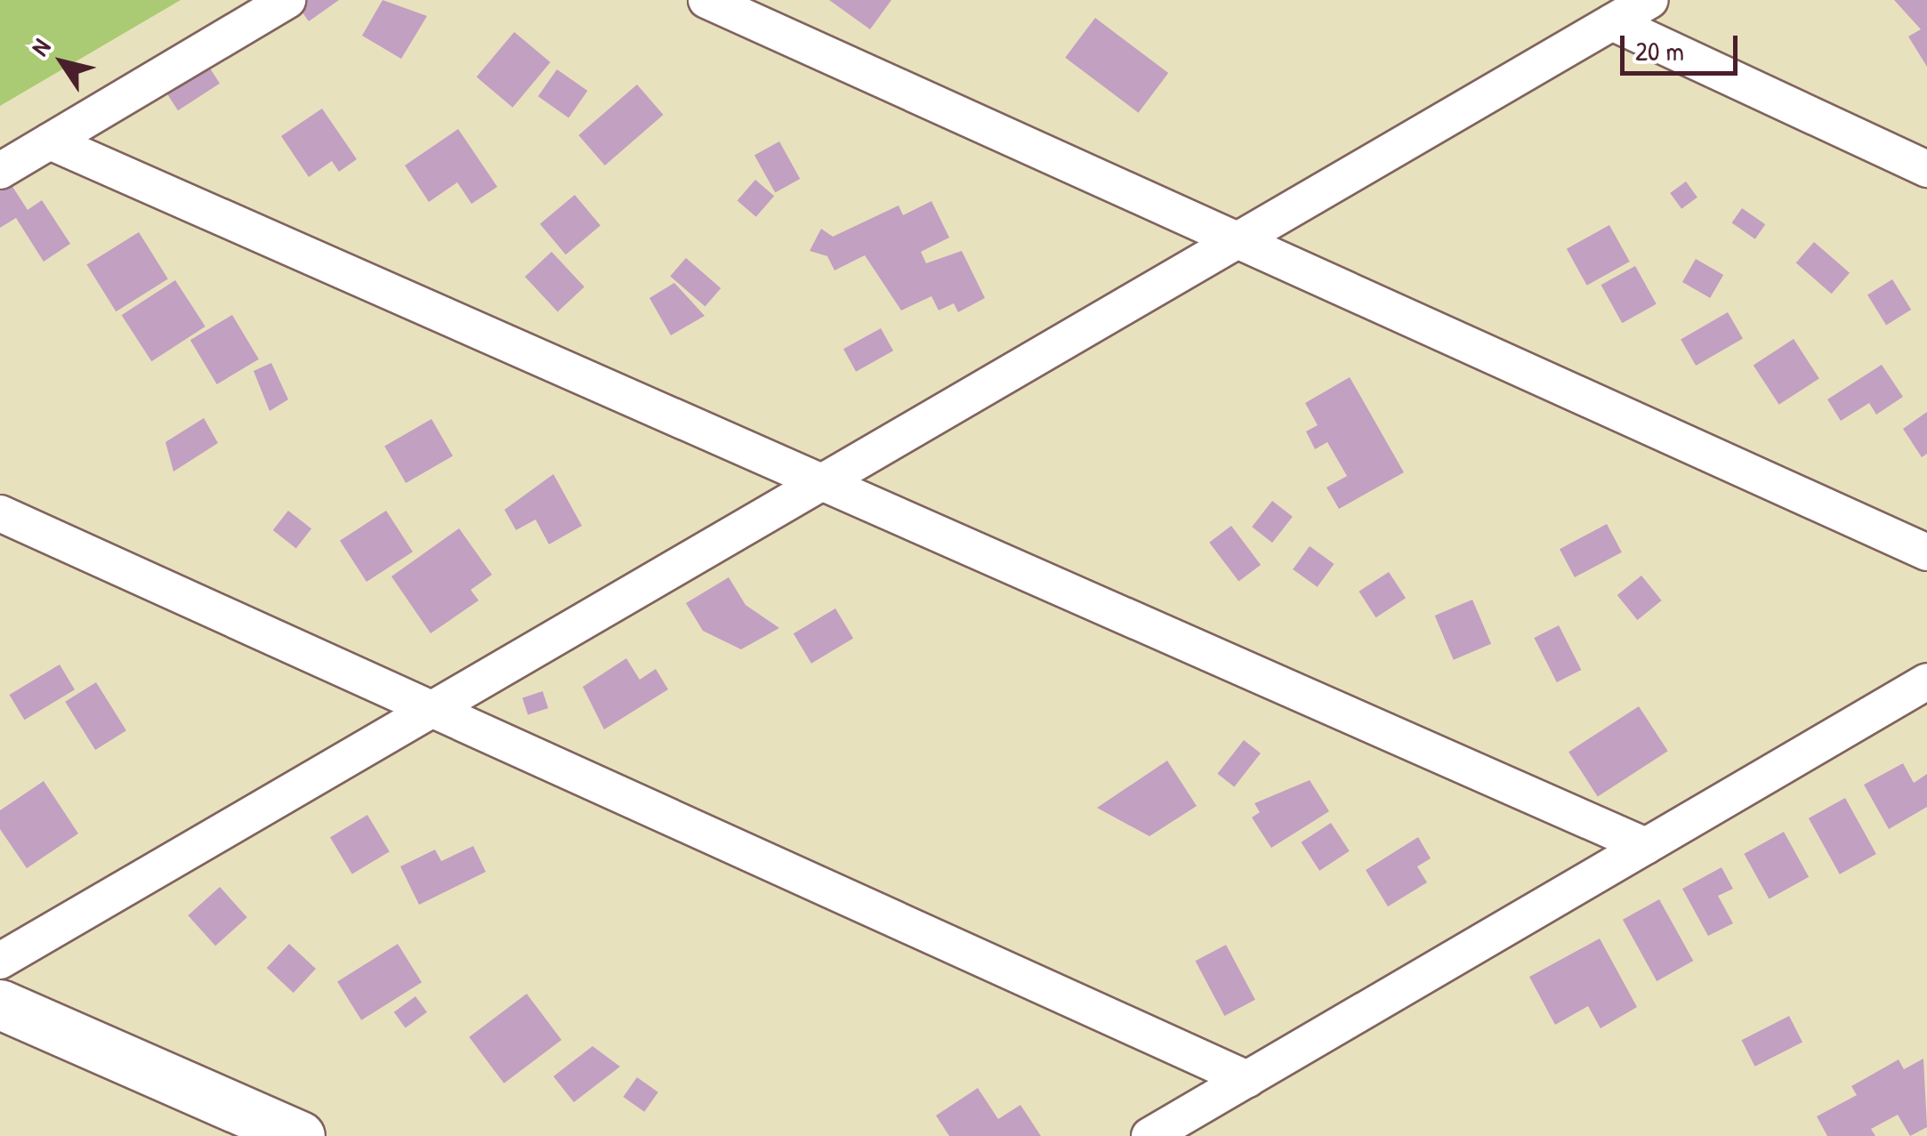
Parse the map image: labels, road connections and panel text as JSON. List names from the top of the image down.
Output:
{
  "scale_bar": "20 m",
  "north": "top left"
}
